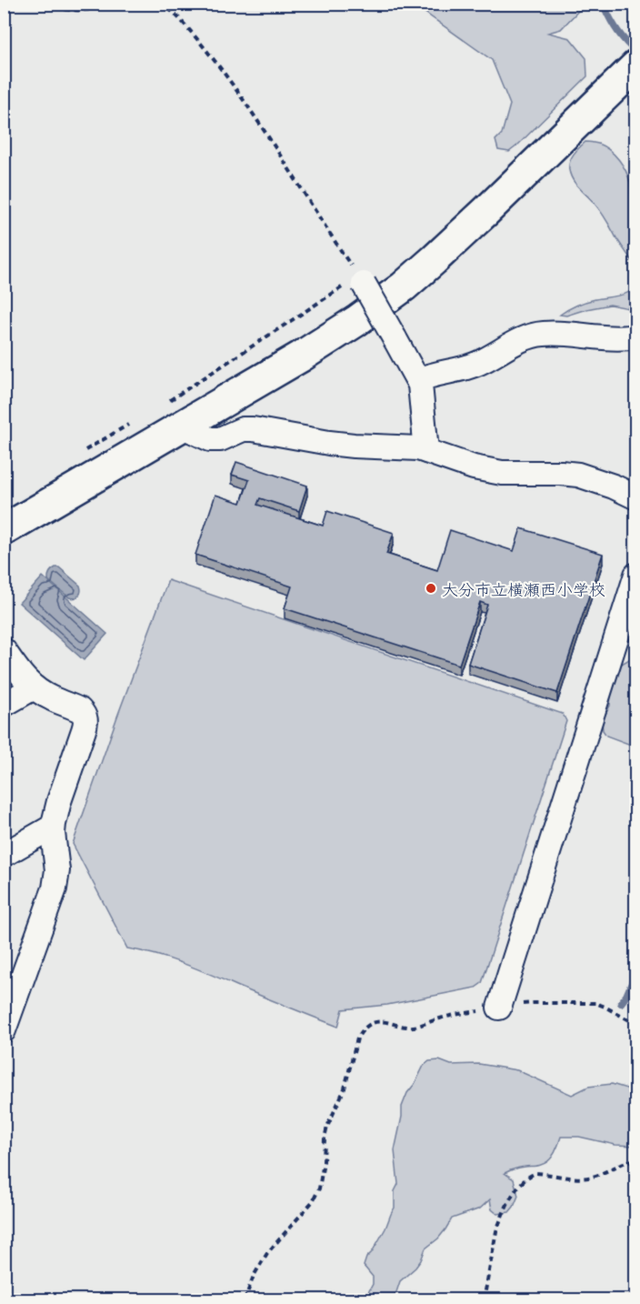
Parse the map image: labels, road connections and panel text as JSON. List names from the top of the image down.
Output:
{
  "places": ["大分市立横瀬西小学校"]
}
